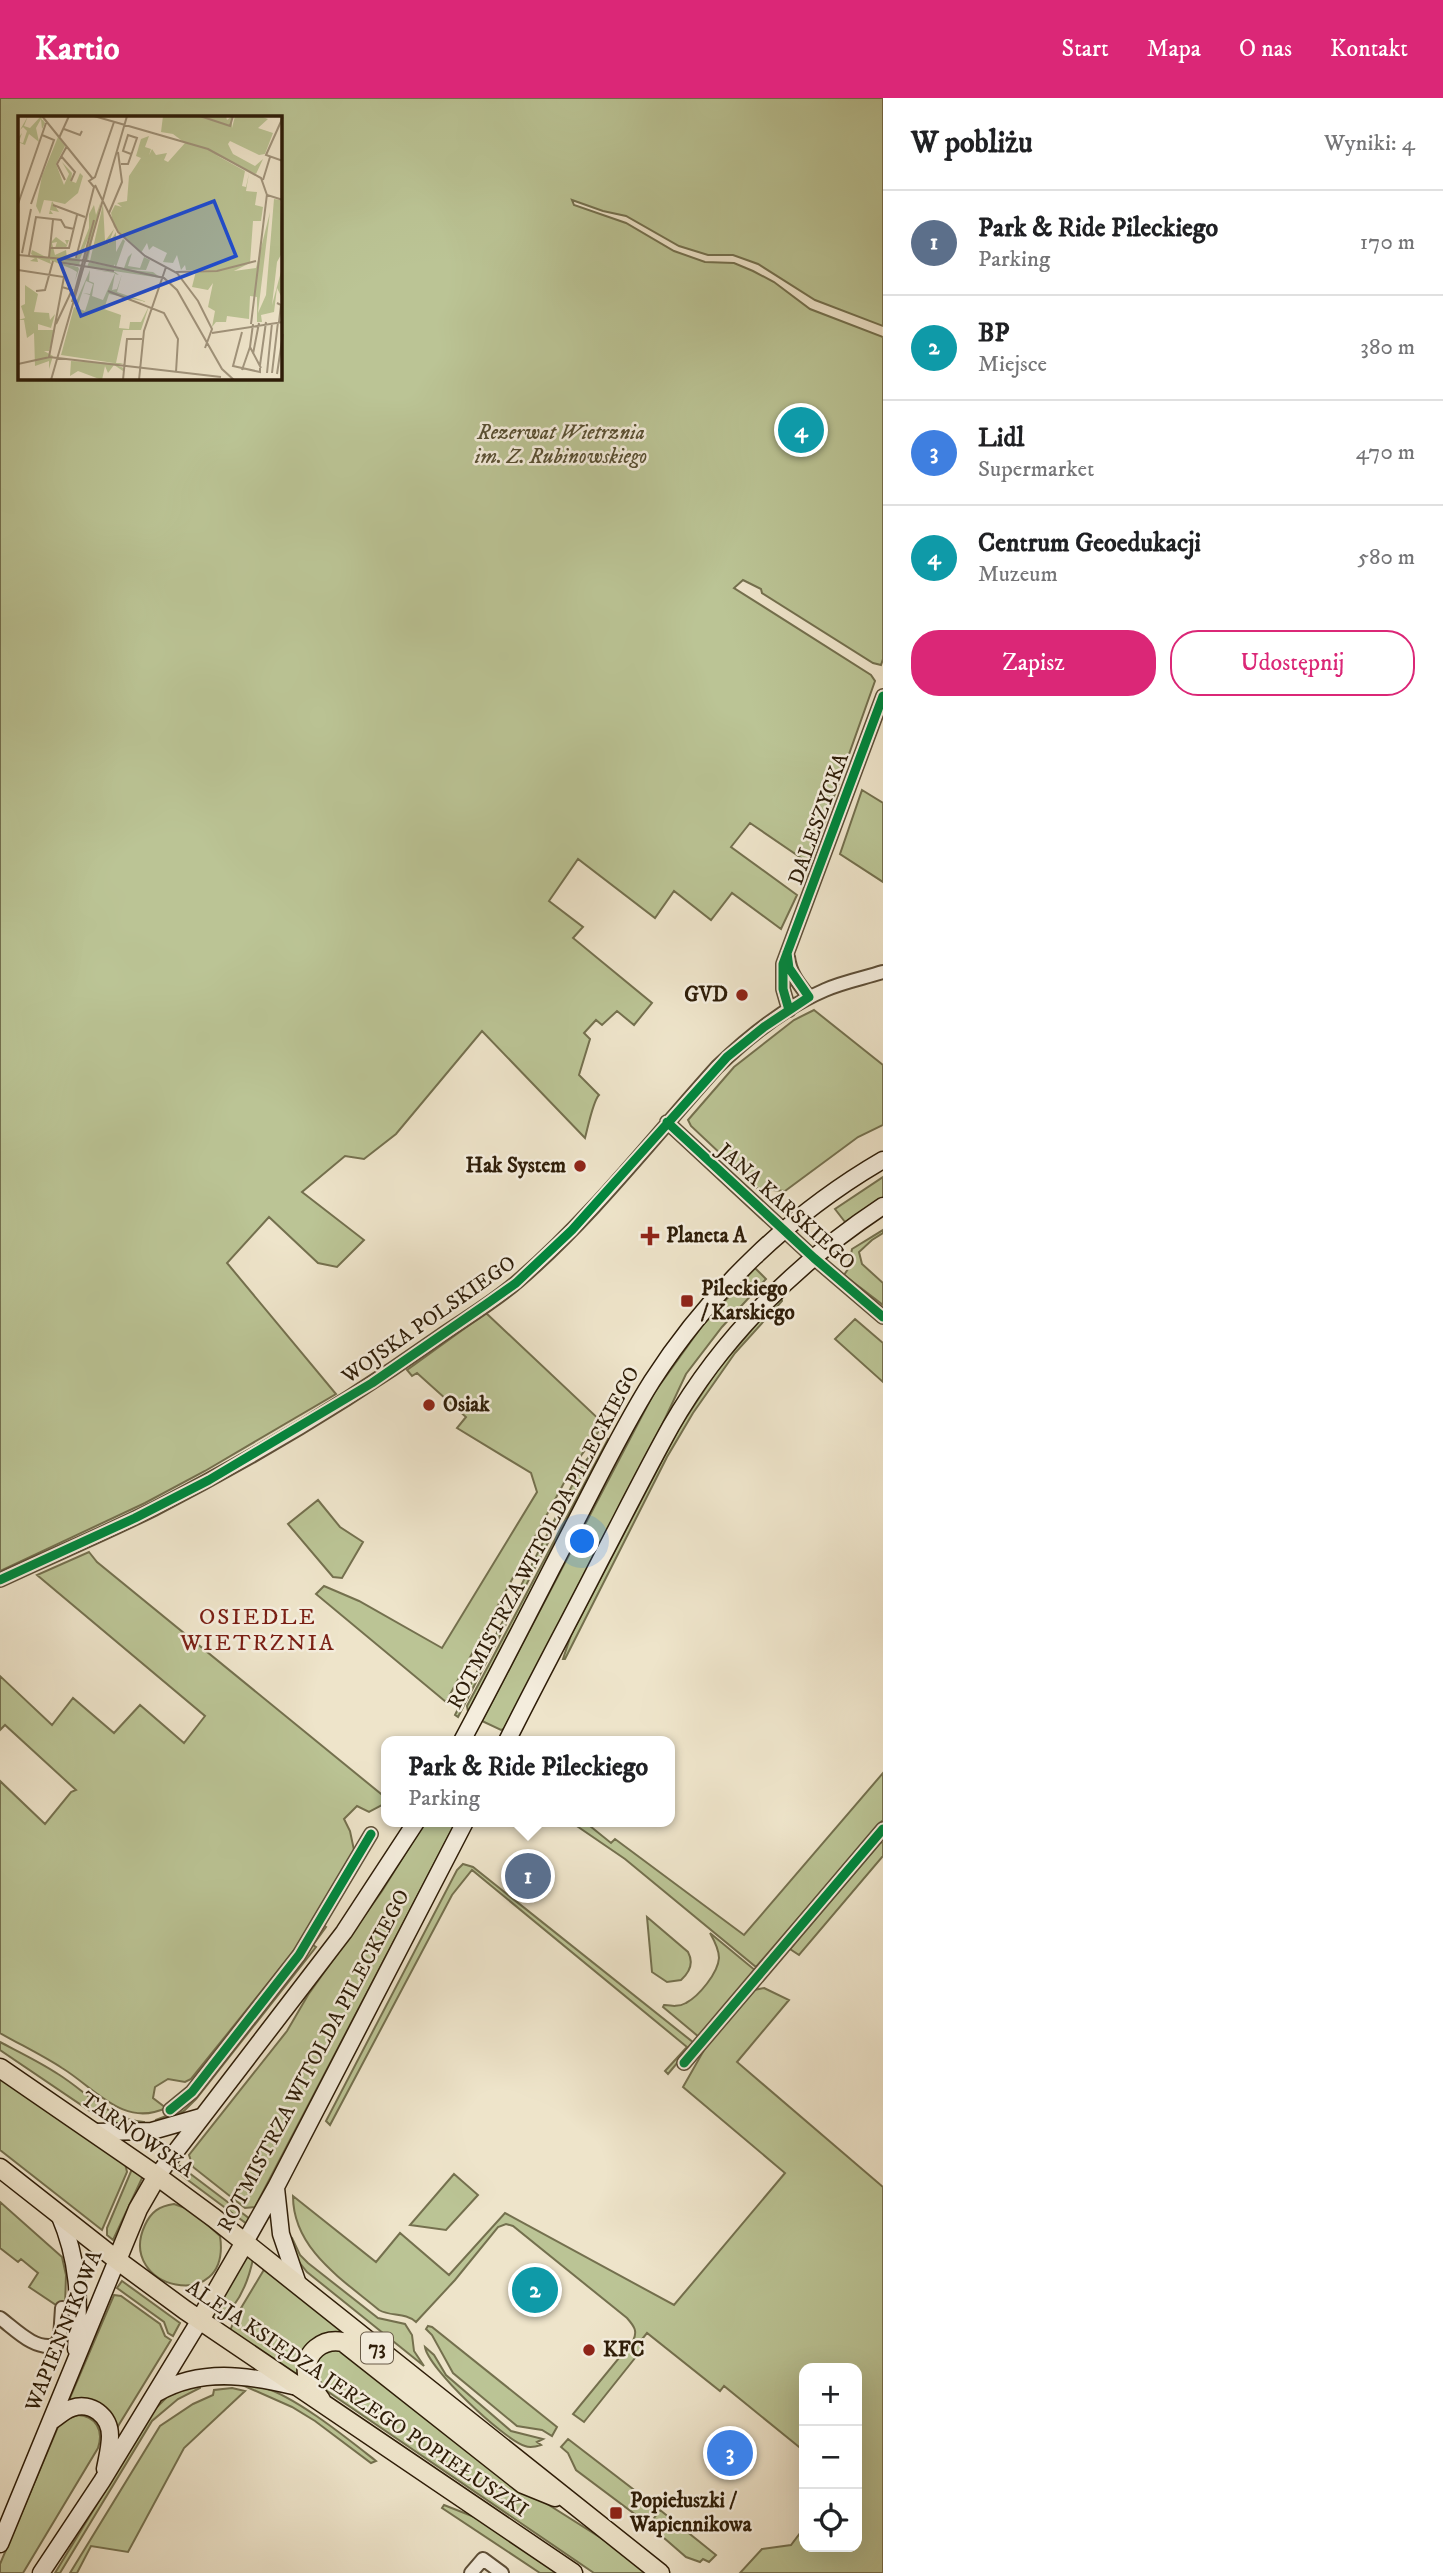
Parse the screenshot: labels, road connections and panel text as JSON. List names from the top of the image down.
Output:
{
  "streets": {
    "main road": [
      "ROTMISTRZA WITOLDA PILECKIEGO",
      "TARNOWSKA",
      "WAPIENNIKOWA",
      "73",
      "ALEJA KSIĘDZA JERZEGO POPIEŁUSZKI"
    ],
    "street": ["DALESZYCKA", "JANA KARSKIEGO", "WOJSKA POLSKIEGO"]
  },
  "crossings": [
    ["DALESZYCKA", "WOJSKA POLSKIEGO"],
    ["JANA KARSKIEGO", "WOJSKA POLSKIEGO"],
    ["JANA KARSKIEGO", "ROTMISTRZA WITOLDA PILECKIEGO"],
    ["ROTMISTRZA WITOLDA PILECKIEGO", "TARNOWSKA"],
    ["ROTMISTRZA WITOLDA PILECKIEGO", "WAPIENNIKOWA"],
    ["ROTMISTRZA WITOLDA PILECKIEGO", "ALEJA KSIĘDZA JERZEGO POPIEŁUSZKI"],
    ["TARNOWSKA", "WAPIENNIKOWA"],
    ["TARNOWSKA", "ALEJA KSIĘDZA JERZEGO POPIEŁUSZKI"],
    ["WAPIENNIKOWA", "ALEJA KSIĘDZA JERZEGO POPIEŁUSZKI"]
  ],
  "districts": ["OSIEDLE WIETRZNIA"],
  "parks": ["Rezerwat Wietrznia im. Z. Rubinowskiego"],
  "places": {
    "other": [
      "GVD",
      "Hak System",
      "Osiak",
      "KFC"
    ],
    "health": ["Planeta A"],
    "transit": ["Pileckiego / Karskiego", "Popiełuszki / Wapiennikowa"]
  },
  "page": {
    "header": "Kartio",
    "nav": [
      "Start",
      "Mapa",
      "O nas",
      "Kontakt"
    ],
    "heading": ["W pobliżu", "Wyniki: 4"],
    "list": [
      {
        "mark": "1",
        "name": "Park & Ride Pileckiego",
        "note": "Parking",
        "value": "170 m"
      },
      {
        "mark": "2",
        "name": "BP",
        "note": "Miejsce",
        "value": "380 m"
      },
      {
        "mark": "3",
        "name": "Lidl",
        "note": "Supermarket",
        "value": "470 m"
      },
      {
        "mark": "4",
        "name": "Centrum Geoedukacji",
        "note": "Muzeum",
        "value": "580 m"
      }
    ],
    "pins": [
      "4",
      "1",
      "2",
      "3"
    ],
    "buttons": ["Zapisz", "Udostępnij"],
    "popup": ["Park & Ride Pileckiego", "Parking"],
    "map_buttons": ["+", "−"]
  }
}
